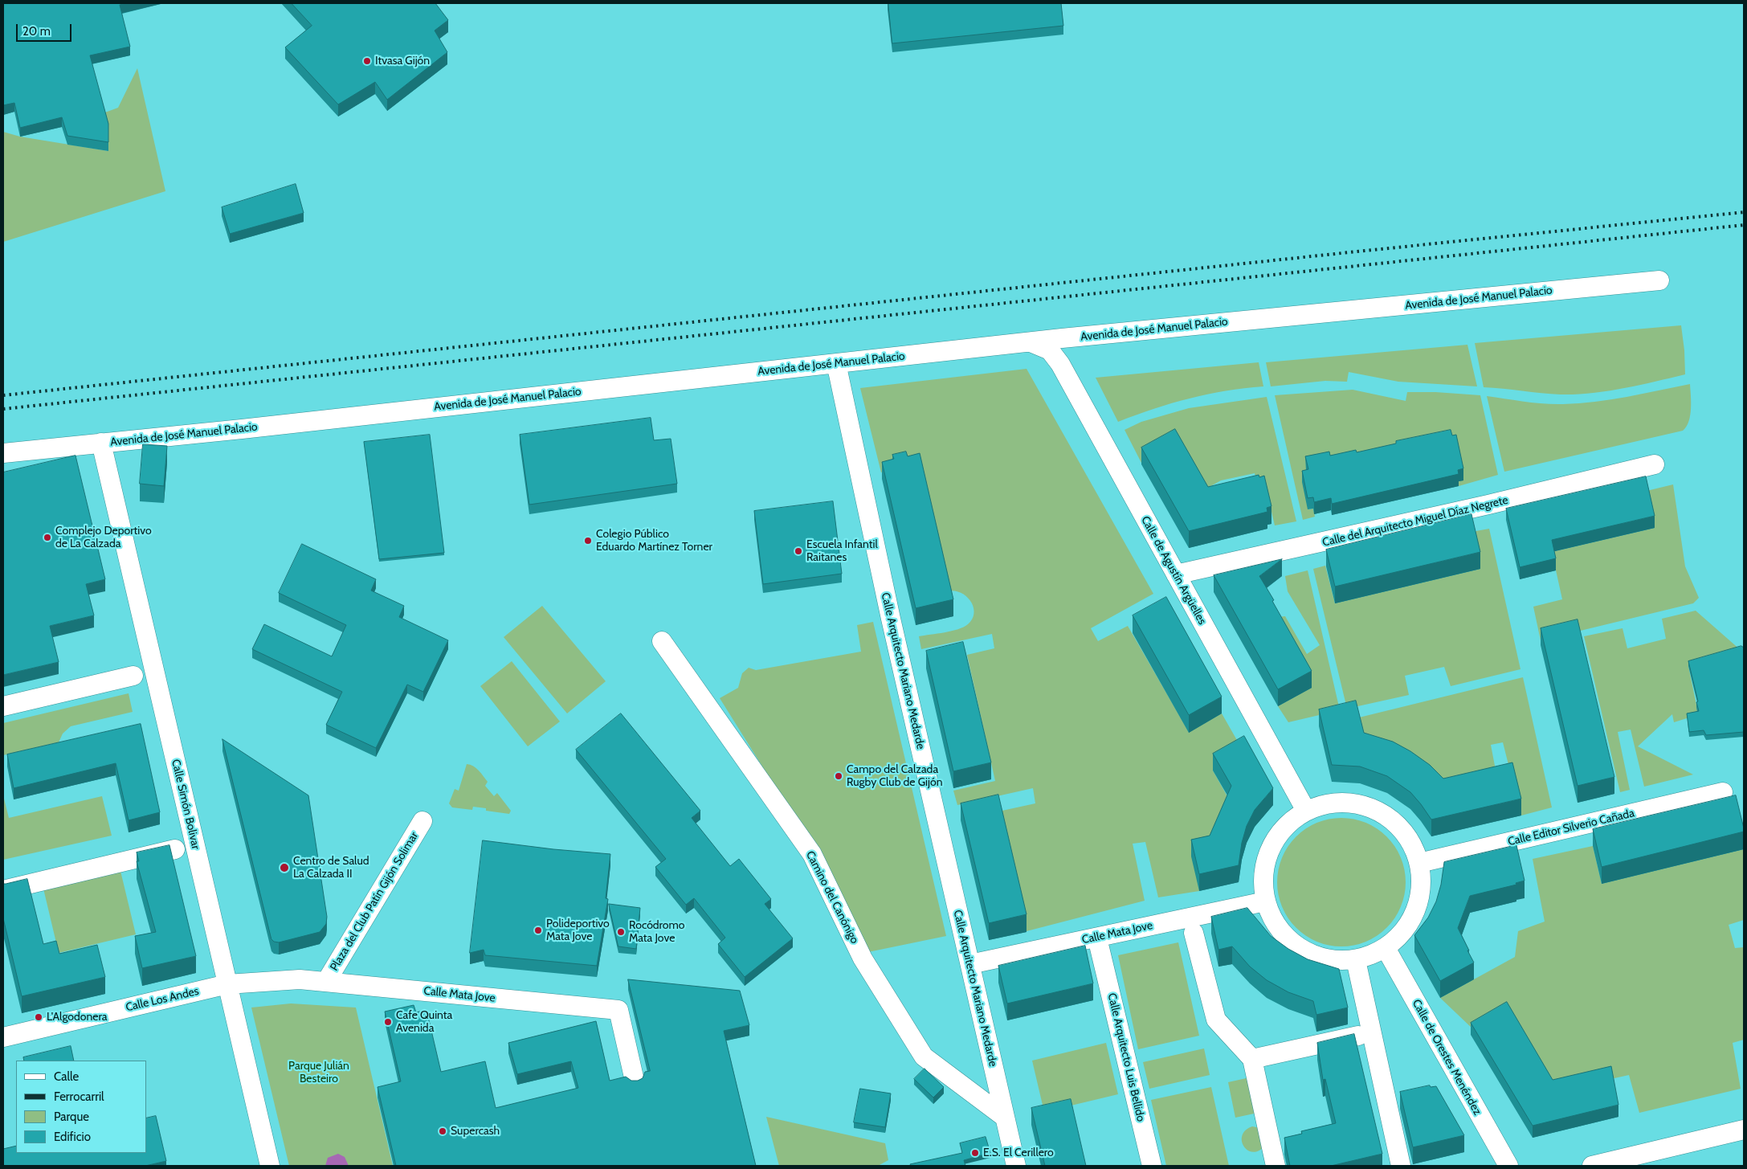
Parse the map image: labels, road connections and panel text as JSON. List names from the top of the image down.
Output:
{
  "streets": {
    "street": [
      "Avenida de José Manuel Palacio",
      "Calle del Arquitecto Miguel Díaz Negrete",
      "Calle de Agustín Argüelles",
      "Calle Arquitecto Mariano Medarde",
      "Calle Simón Bolivar",
      "Calle Editor Silverio Cañada",
      "Camino del Canónigo",
      "Plaza del Club Patín Gijón Solimar",
      "Calle Mata Jove",
      "Calle Los Andes",
      "Calle Arquitecto Luis Bellido",
      "Calle de Orestes Menéndez"
    ]
  },
  "crossings": [
    ["Avenida de José Manuel Palacio", "Calle de Agustín Argüelles"],
    ["Avenida de José Manuel Palacio", "Calle Arquitecto Mariano Medarde"],
    ["Avenida de José Manuel Palacio", "Calle Simón Bolivar"],
    ["Calle del Arquitecto Miguel Díaz Negrete", "Calle de Agustín Argüelles"],
    ["Calle Arquitecto Mariano Medarde", "Camino del Canónigo"],
    ["Calle Arquitecto Mariano Medarde", "Calle Mata Jove"],
    ["Calle Simón Bolivar", "Calle Mata Jove"],
    ["Calle Simón Bolivar", "Calle Los Andes"],
    ["Plaza del Club Patín Gijón Solimar", "Calle Mata Jove"],
    ["Calle Mata Jove", "Calle Los Andes"]
  ],
  "parks": ["Parque Julián Besteiro"],
  "places": [
    "Itvasa Gijón",
    "Complejo Deportivo de La Calzada",
    "Colegio Público Eduardo Martínez Torner",
    "Escuela Infantil Raitanes",
    "Campo del Calzada Rugby Club de Gijón",
    "Centro de Salud La Calzada II",
    "Polideportivo Mata Jove",
    "Rocódromo Mata Jove",
    "L'Algodonera",
    "Cafe Quinta Avenida",
    "Supercash",
    "E.S. El Cerillero"
  ],
  "legend": [
    "Calle",
    "Ferrocarril",
    "Parque",
    "Edificio"
  ],
  "scale_bar": "20 m"
}
